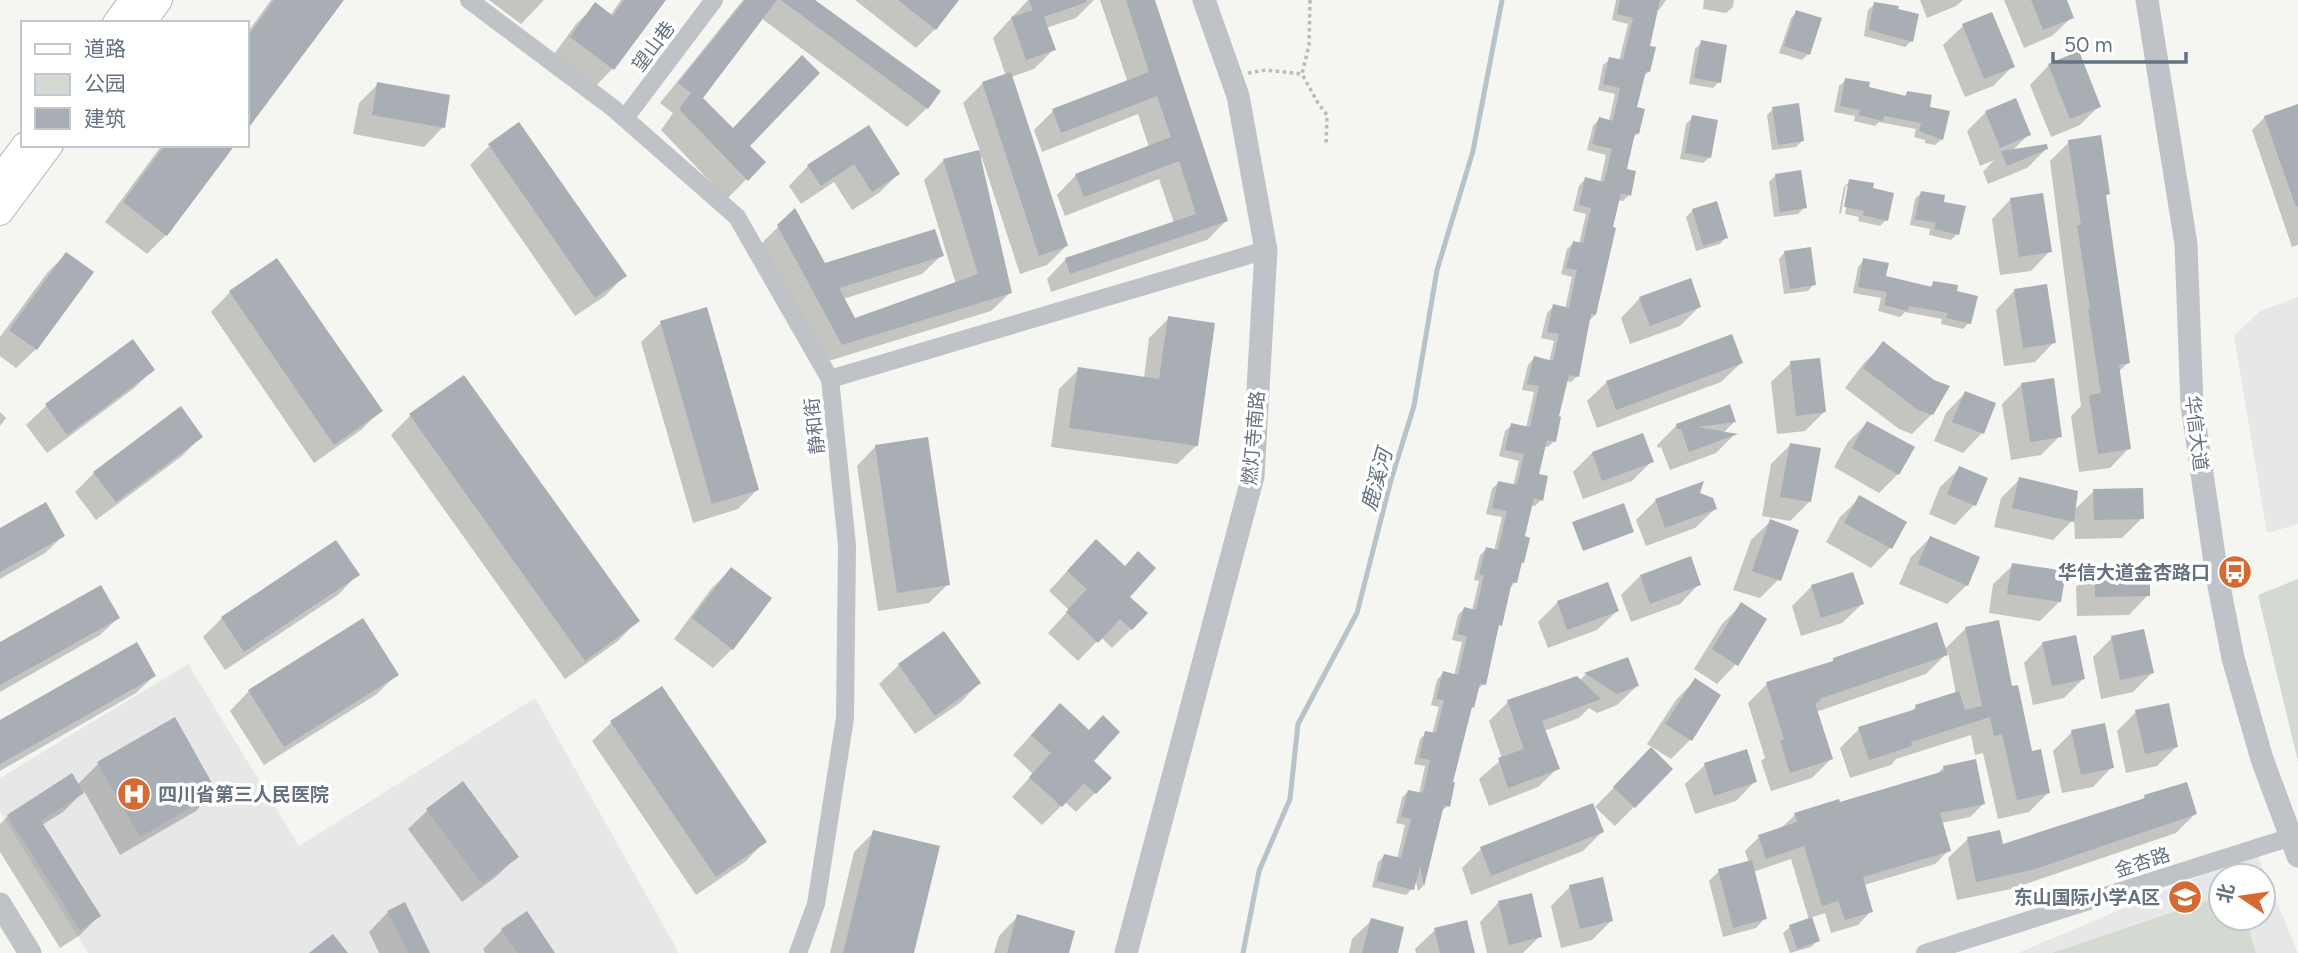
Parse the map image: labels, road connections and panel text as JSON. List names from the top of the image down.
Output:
{
  "streets": {
    "street": [
      "望山巷",
      "静和街",
      "华信大道",
      "燃灯寺南路",
      "金杏路"
    ]
  },
  "crossings": [
    ["望山巷", "静和街"],
    ["华信大道", "金杏路"]
  ],
  "water": ["鹿溪河"],
  "places": {
    "bus stop": ["华信大道金杏路口"],
    "hospital": ["四川省第三人民医院"],
    "school or university": ["东山国际小学A区"]
  },
  "legend": ["道路", "公园", "建筑"],
  "scale_bar": "50 m",
  "north": "left"
}
